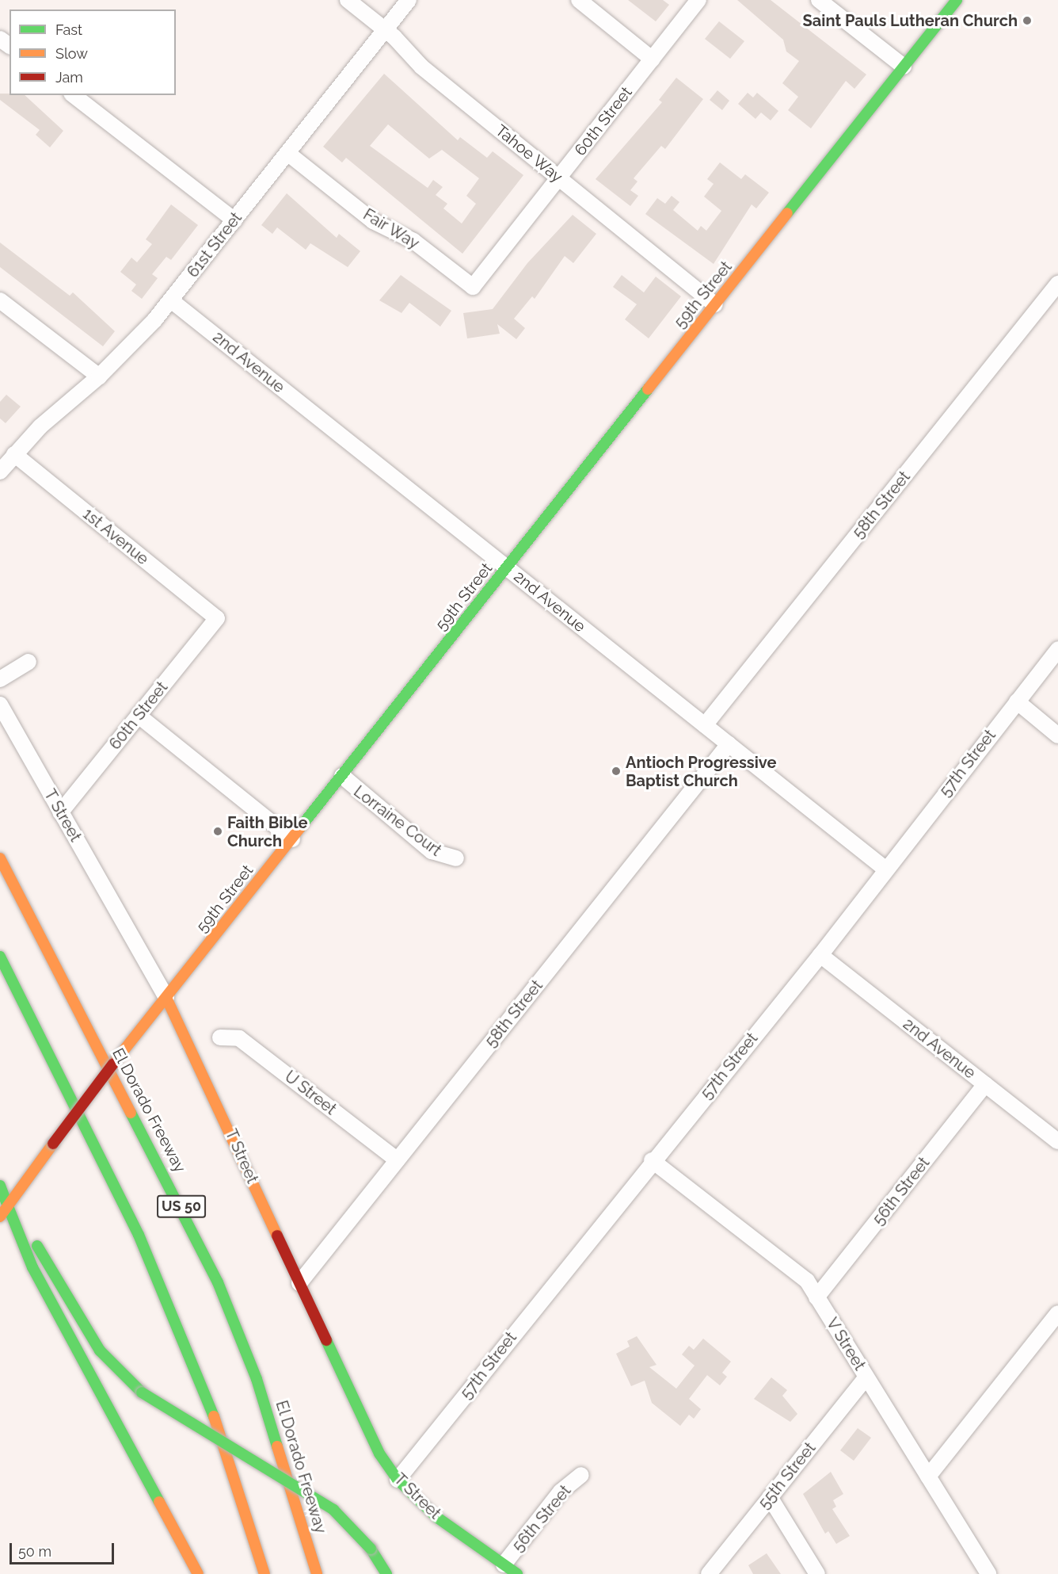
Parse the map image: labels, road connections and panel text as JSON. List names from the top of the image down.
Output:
{
  "streets": {
    "main road": [
      "59th Street",
      "T Street",
      "El Dorado Freeway",
      "US 50"
    ],
    "street": [
      "60th Street",
      "Tahoe Way",
      "Fair Way",
      "61st Street",
      "2nd Avenue",
      "58th Street",
      "1st Avenue",
      "57th Street",
      "Lorraine Court",
      "U Street",
      "56th Street",
      "V Street",
      "55th Street"
    ]
  },
  "crossings": [
    ["60th Street", "Tahoe Way"],
    ["60th Street", "Fair Way"],
    ["60th Street", "1st Avenue"],
    ["60th Street", "T Street"],
    ["Tahoe Way", "61st Street"],
    ["Tahoe Way", "59th Street"],
    ["Fair Way", "61st Street"],
    ["61st Street", "2nd Avenue"],
    ["61st Street", "1st Avenue"],
    ["59th Street", "2nd Avenue"],
    ["59th Street", "T Street"],
    ["59th Street", "Lorraine Court"],
    ["2nd Avenue", "58th Street"],
    ["2nd Avenue", "57th Street"],
    ["2nd Avenue", "56th Street"],
    ["58th Street", "T Street"],
    ["58th Street", "U Street"],
    ["57th Street", "T Street"],
    ["57th Street", "V Street"],
    ["T Street", "56th Street"],
    ["56th Street", "V Street"],
    ["V Street", "55th Street"]
  ],
  "places": ["Saint Pauls Lutheran Church", "Antioch Progressive Baptist Church", "Faith Bible Church"],
  "legend": ["Fast", "Slow", "Jam"],
  "scale_bar": "50 m"
}
